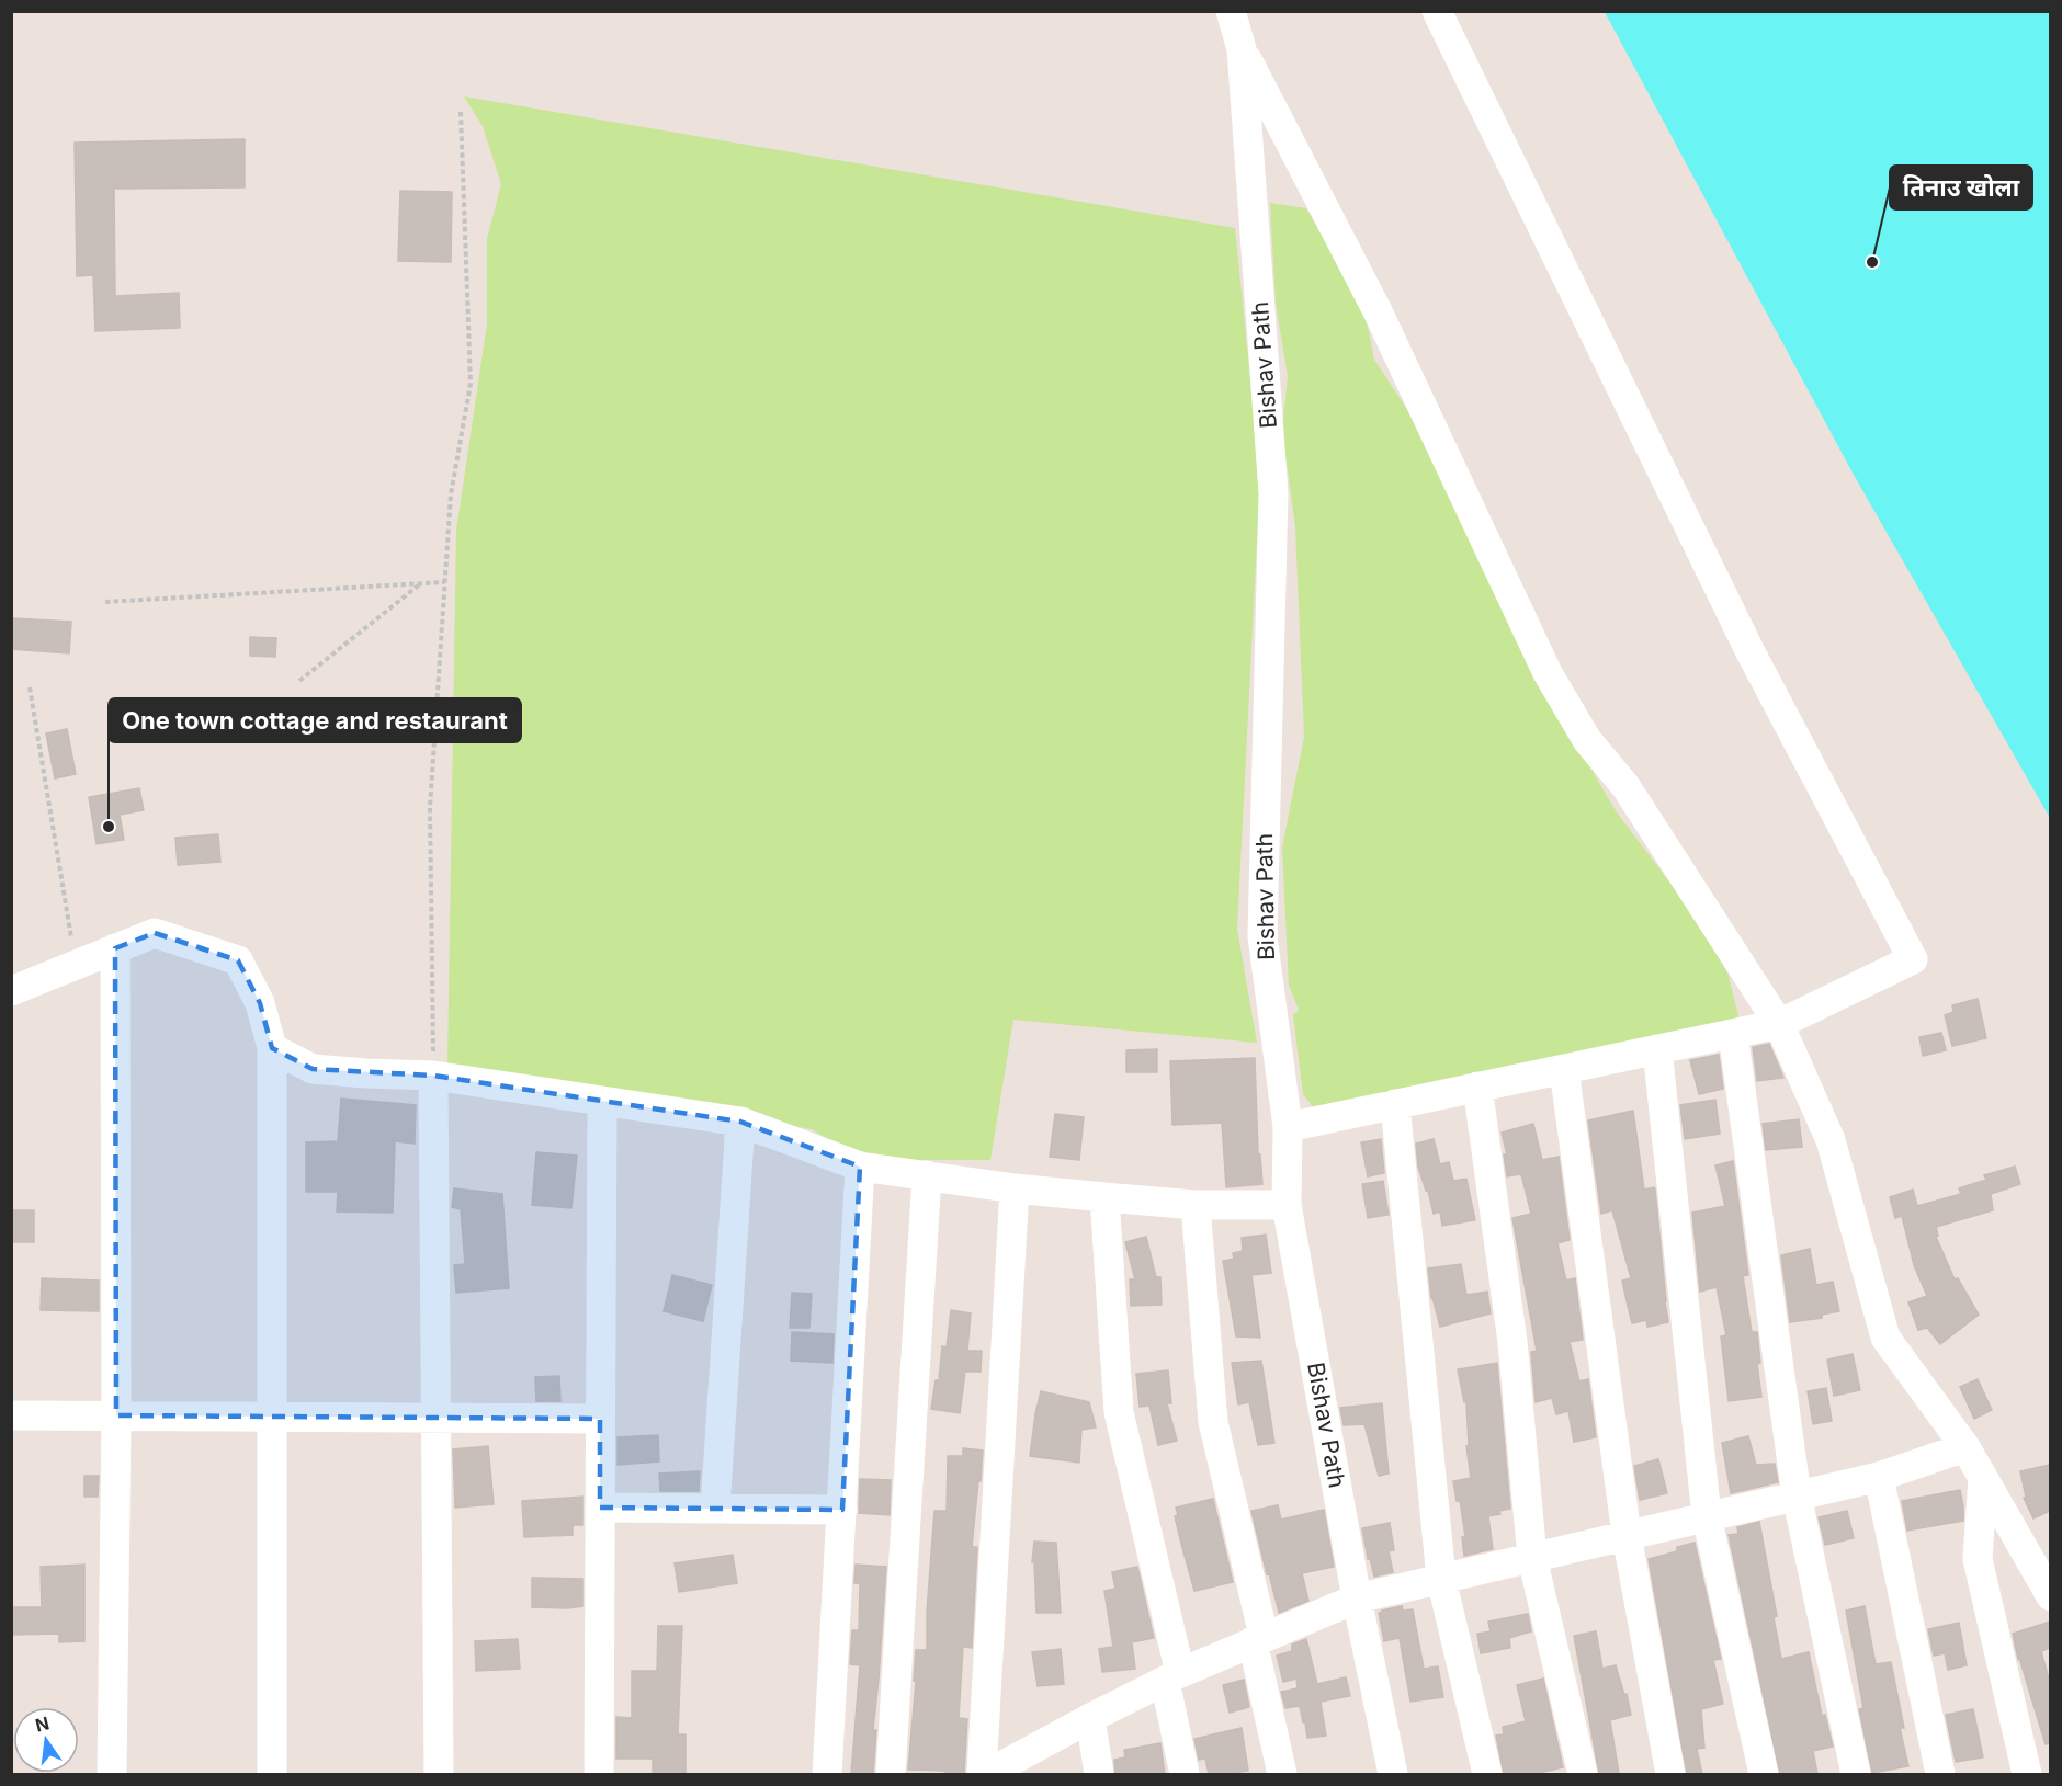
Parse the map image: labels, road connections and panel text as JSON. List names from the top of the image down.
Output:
{
  "streets": {
    "street": ["Bishav Path"]
  },
  "places": ["तिनाउ खोला", "One town cottage and restaurant"],
  "north": "top"
}
